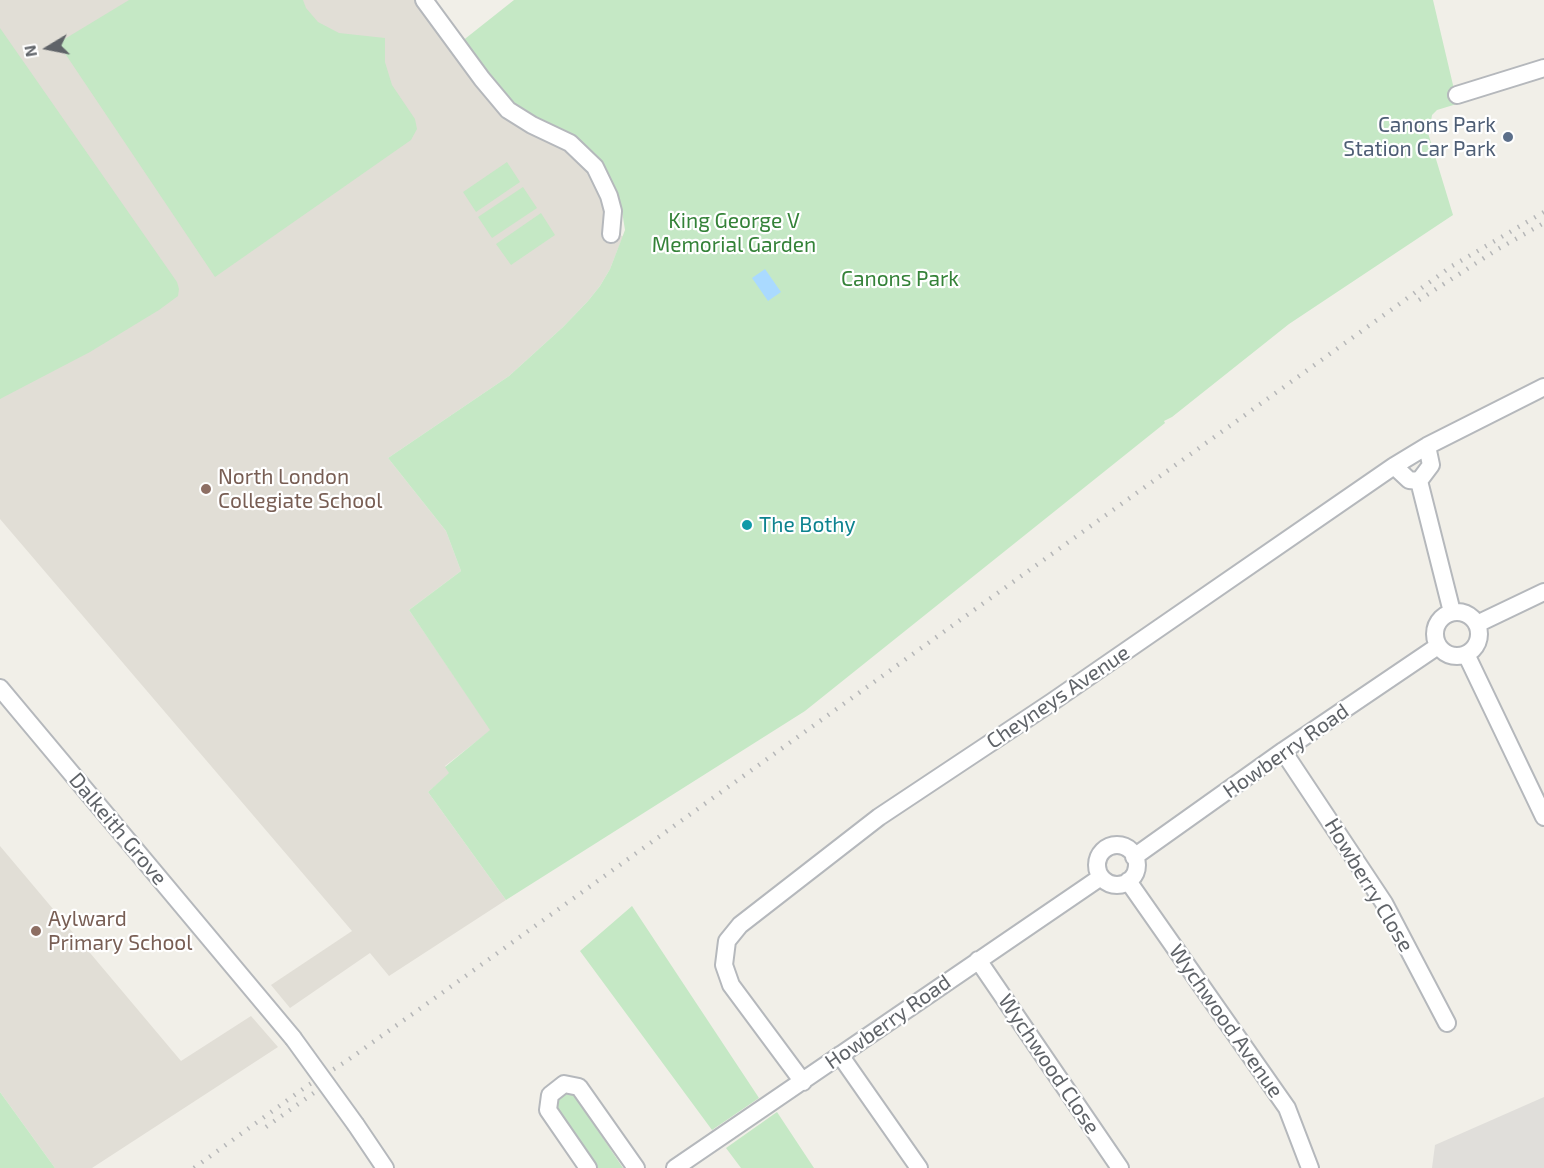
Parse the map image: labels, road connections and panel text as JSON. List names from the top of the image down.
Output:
{
  "streets": {
    "street": [
      "Cheyneys Avenue",
      "Howberry Road",
      "Dalkeith Grove",
      "Howberry Close",
      "Wychwood Avenue",
      "Wychwood Close"
    ]
  },
  "crossings": [
    ["Cheyneys Avenue", "Howberry Road"],
    ["Howberry Road", "Howberry Close"],
    ["Howberry Road", "Wychwood Avenue"],
    ["Howberry Road", "Wychwood Close"]
  ],
  "parks": ["King George V Memorial Garden", "Canons Park"],
  "places": [
    "Canons Park Station Car Park",
    "North London Collegiate School",
    "The Bothy",
    "Aylward Primary School"
  ],
  "north": "left"
}
